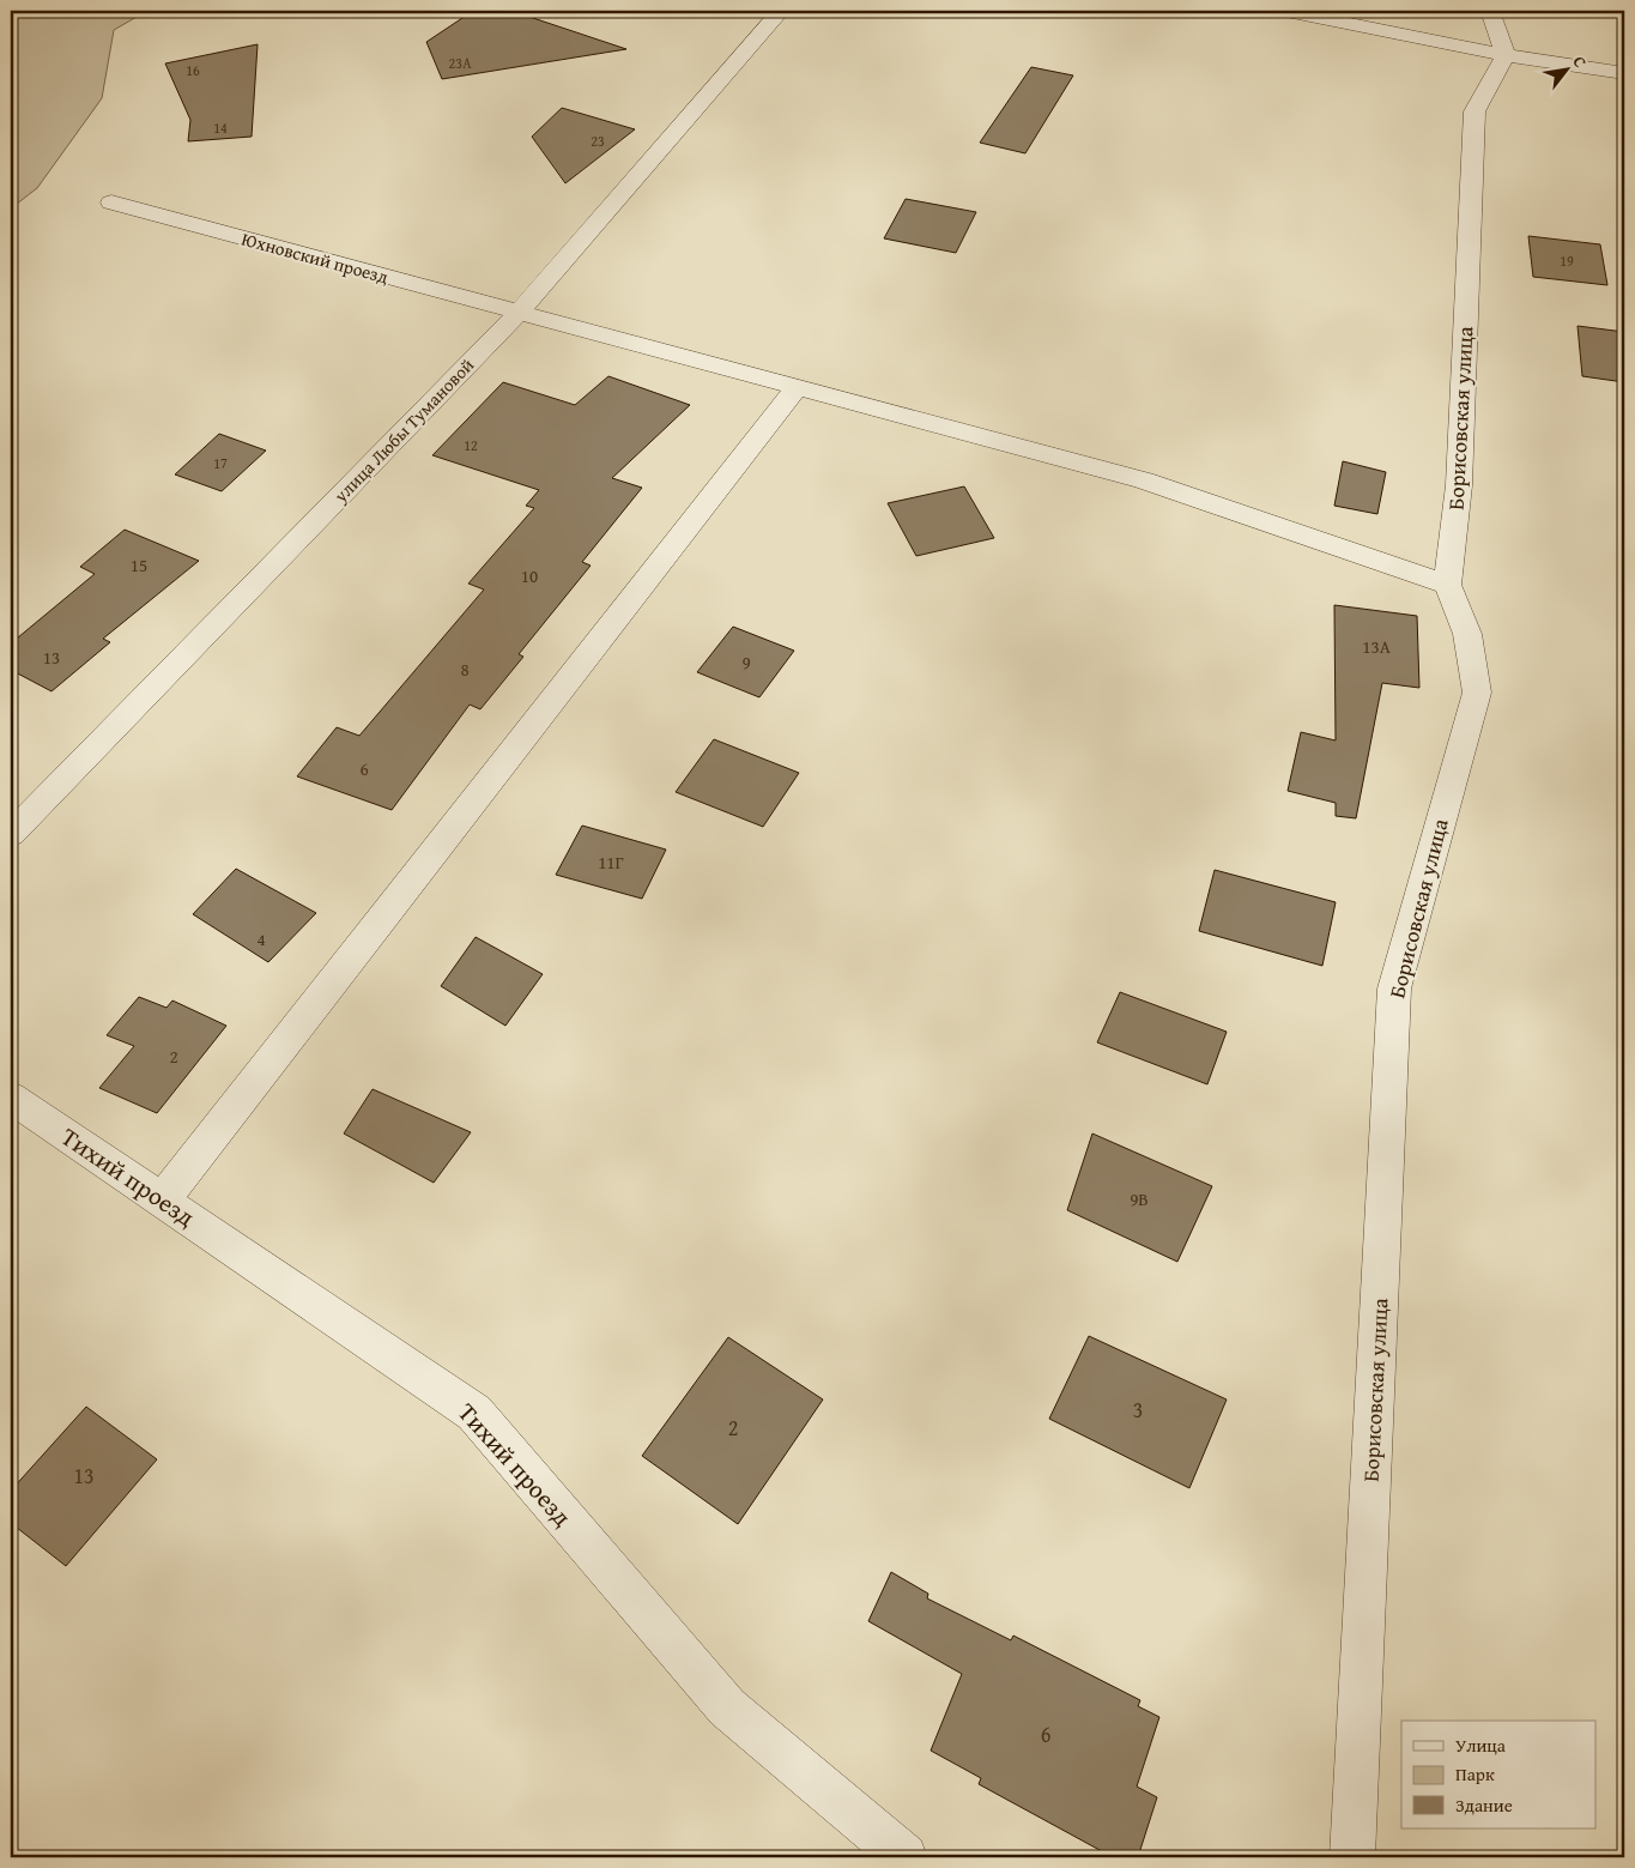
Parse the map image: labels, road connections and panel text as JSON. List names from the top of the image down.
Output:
{
  "streets": {
    "street": [
      "Юхновский проезд",
      "Борисовская улица",
      "улица Любы Тумановой",
      "Тихий проезд"
    ]
  },
  "crossings": [
    ["Юхновский проезд", "Борисовская улица"],
    ["Юхновский проезд", "улица Любы Тумановой"]
  ],
  "house_numbers": [
    "23А",
    "16",
    "14",
    "23",
    "19",
    "12",
    "17",
    "15",
    "10",
    "13А",
    "13",
    "9",
    "8",
    "6",
    "11Г",
    "4",
    "2",
    "9В",
    "3",
    "2",
    "13",
    "6"
  ],
  "legend": ["Улица", "Парк", "Здание"],
  "north": "top right"
}
